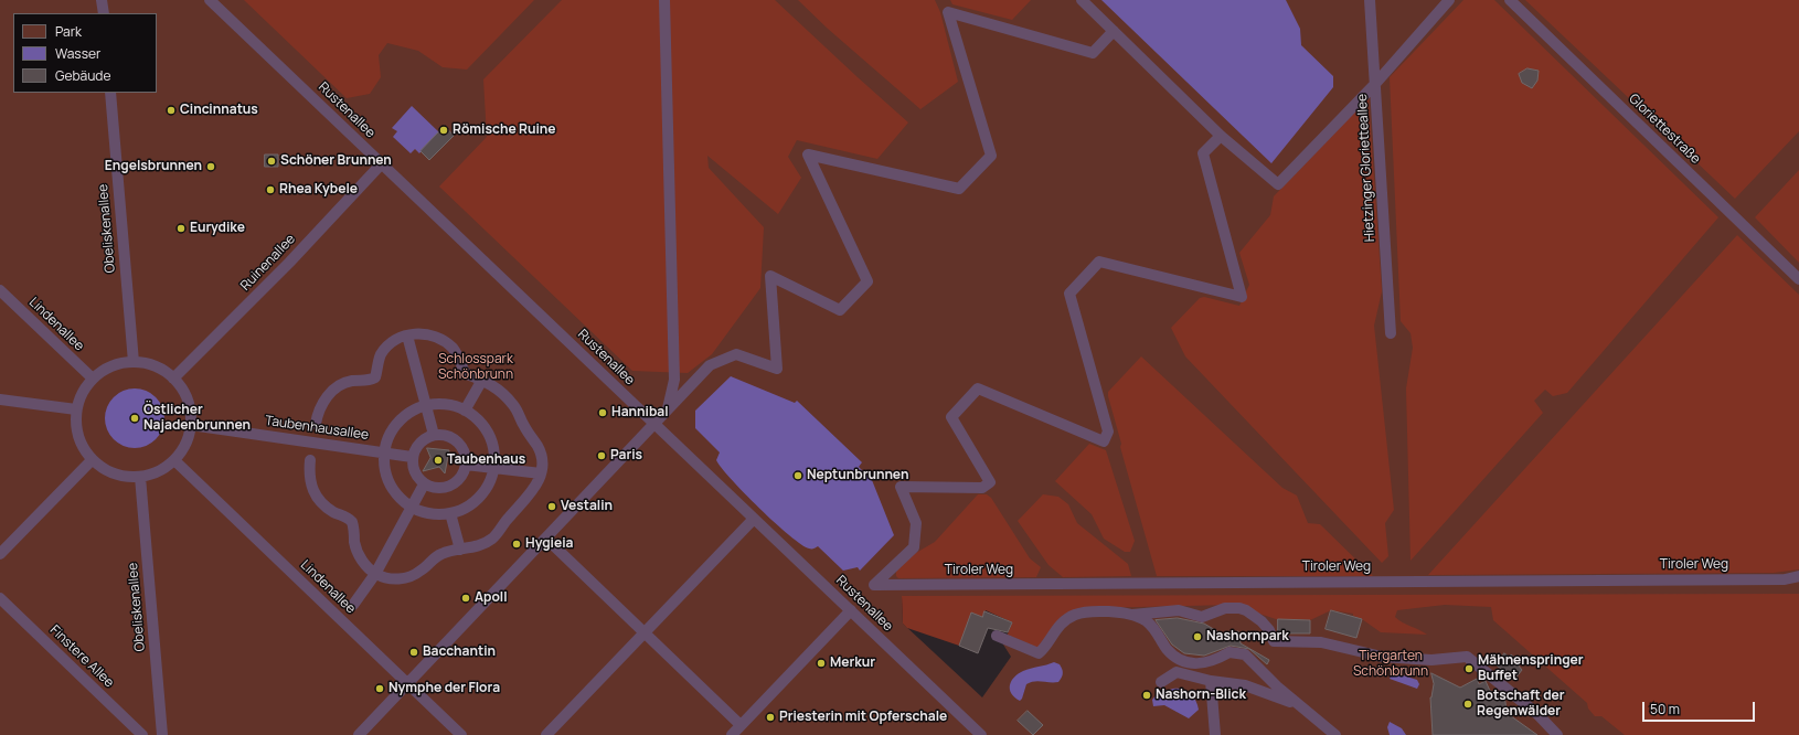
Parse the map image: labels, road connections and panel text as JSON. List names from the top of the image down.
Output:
{
  "streets": {
    "street": [
      "Rustenallee",
      "Gloriettestraße",
      "Hietzinger Glorietteallee",
      "Obeliskenallee",
      "Ruinenallee",
      "Lindenallee",
      "Taubenhausallee",
      "Tiroler Weg",
      "Finstere Allee"
    ]
  },
  "crossings": [
    ["Rustenallee", "Ruinenallee"],
    ["Obeliskenallee", "Ruinenallee"],
    ["Obeliskenallee", "Lindenallee"],
    ["Obeliskenallee", "Taubenhausallee"],
    ["Ruinenallee", "Lindenallee"],
    ["Ruinenallee", "Taubenhausallee"],
    ["Lindenallee", "Taubenhausallee"]
  ],
  "parks": ["Schlosspark Schönbrunn", "Tiergarten Schönbrunn"],
  "places": [
    "Cincinnatus",
    "Römische Ruine",
    "Schöner Brunnen",
    "Engelsbrunnen",
    "Rhea Kybele",
    "Eurydike",
    "Hannibal",
    "Östlicher Najadenbrunnen",
    "Paris",
    "Taubenhaus",
    "Neptunbrunnen",
    "Vestalin",
    "Hygieia",
    "Apoll",
    "Nashornpark",
    "Bacchantin",
    "Merkur",
    "Mähnenspringer Buffet",
    "Nymphe der Flora",
    "Nashorn-Blick",
    "Botschaft der Regenwälder",
    "Priesterin mit Opferschale"
  ],
  "legend": ["Park", "Wasser", "Gebäude"],
  "scale_bar": "50 m"
}
